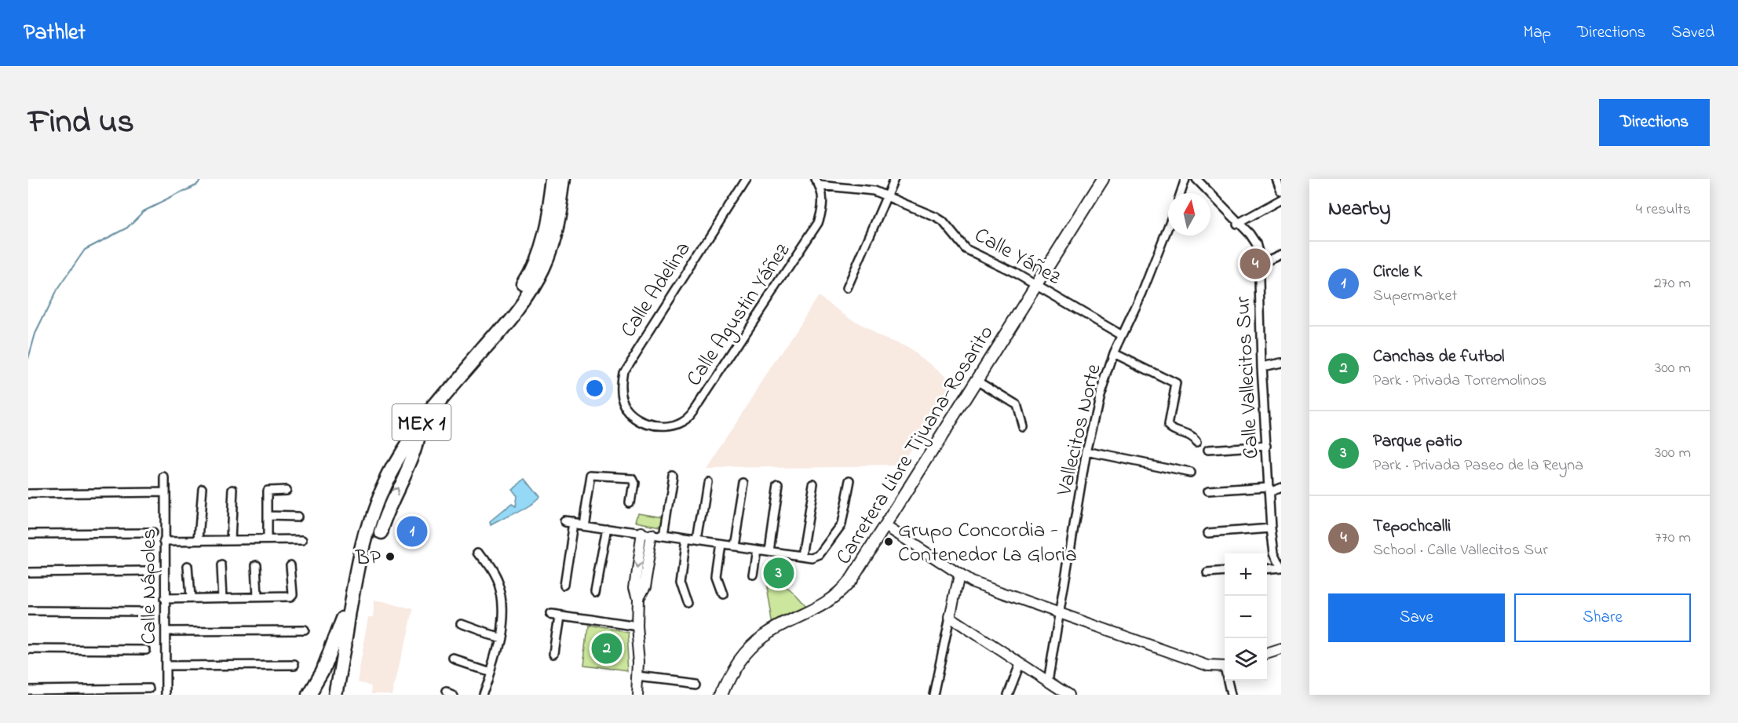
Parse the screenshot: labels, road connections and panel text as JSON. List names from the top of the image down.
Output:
{
  "streets": {
    "highway": ["MEX 1"],
    "main road": ["Carretera Libre Tijuana-Rosarito"],
    "street": [
      "Calle Yáñez",
      "Calle Adelina",
      "Calle Agustin Yáñez",
      "Calle Vallecitos Sur",
      "Vallecitos Norte",
      "Calle Nápoles"
    ]
  },
  "crossings": [
    ["Calle Yáñez", "Calle Agustin Yáñez"],
    ["Calle Yáñez", "Vallecitos Norte"],
    ["Calle Yáñez", "Carretera Libre Tijuana-Rosarito"],
    ["Calle Adelina", "Calle Agustin Yáñez"]
  ],
  "places": ["Grupo Concordia - Contenedor La Gloria", "BP"],
  "north": "top",
  "page": {
    "header": "Pathlet",
    "nav": ["Map", "Directions", "Saved"],
    "title": "Find us",
    "buttons": [
      "Directions",
      ["Save", "Share"]
    ],
    "heading": ["Nearby", "4 results"],
    "list": [
      {
        "mark": "1",
        "name": "Circle K",
        "note": "Supermarket",
        "value": "270 m"
      },
      {
        "mark": "2",
        "name": "Canchas de futbol",
        "note": "Park · Privada Torremolinos",
        "value": "300 m"
      },
      {
        "mark": "3",
        "name": "Parque patio",
        "note": "Park · Privada Paseo de la Reyna",
        "value": "300 m"
      },
      {
        "mark": "4",
        "name": "Tepochcalli",
        "note": "School · Calle Vallecitos Sur",
        "value": "770 m"
      }
    ],
    "pins": [
      "4",
      "1",
      "3",
      "2"
    ],
    "map_buttons": ["+", "−"]
  }
}
